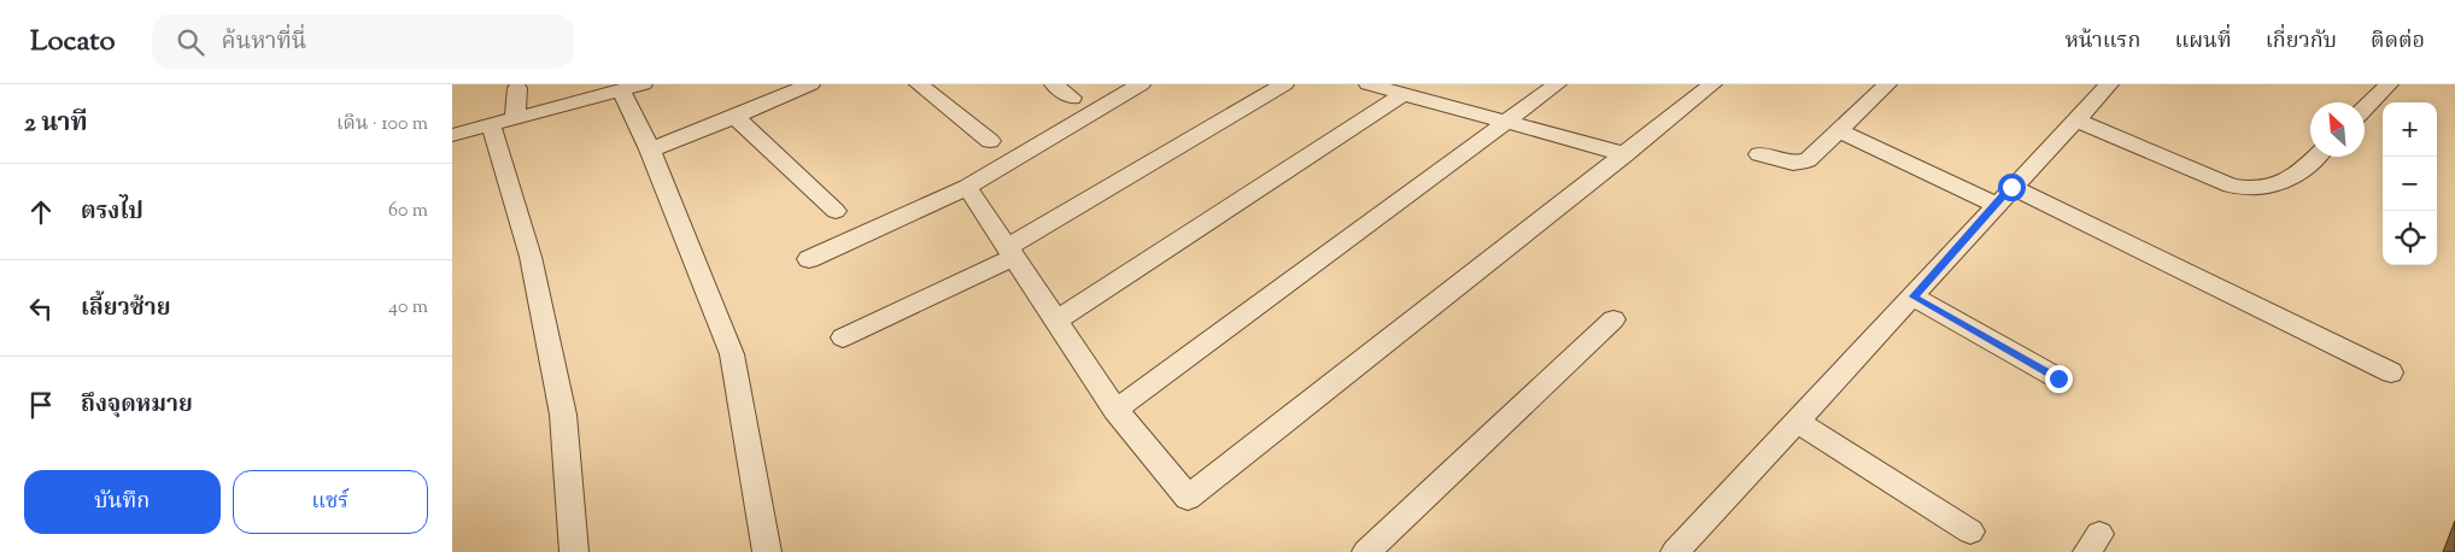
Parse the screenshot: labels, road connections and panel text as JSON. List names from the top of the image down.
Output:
{
  "north": "top left",
  "page": {
    "header": "Locato",
    "search": "ค้นหาที่นี่",
    "nav": [
      "หน้าแรก",
      "แผนที่",
      "เกี่ยวกับ",
      "ติดต่อ"
    ],
    "heading": ["2 นาที", "เดิน · 100 m"],
    "map_buttons": ["+", "−"],
    "list": [
      ["ตรงไป", "60 m"],
      ["เลี้ยวซ้าย", "40 m"],
      "ถึงจุดหมาย"
    ],
    "buttons": ["บันทึก", "แชร์"]
  }
}
